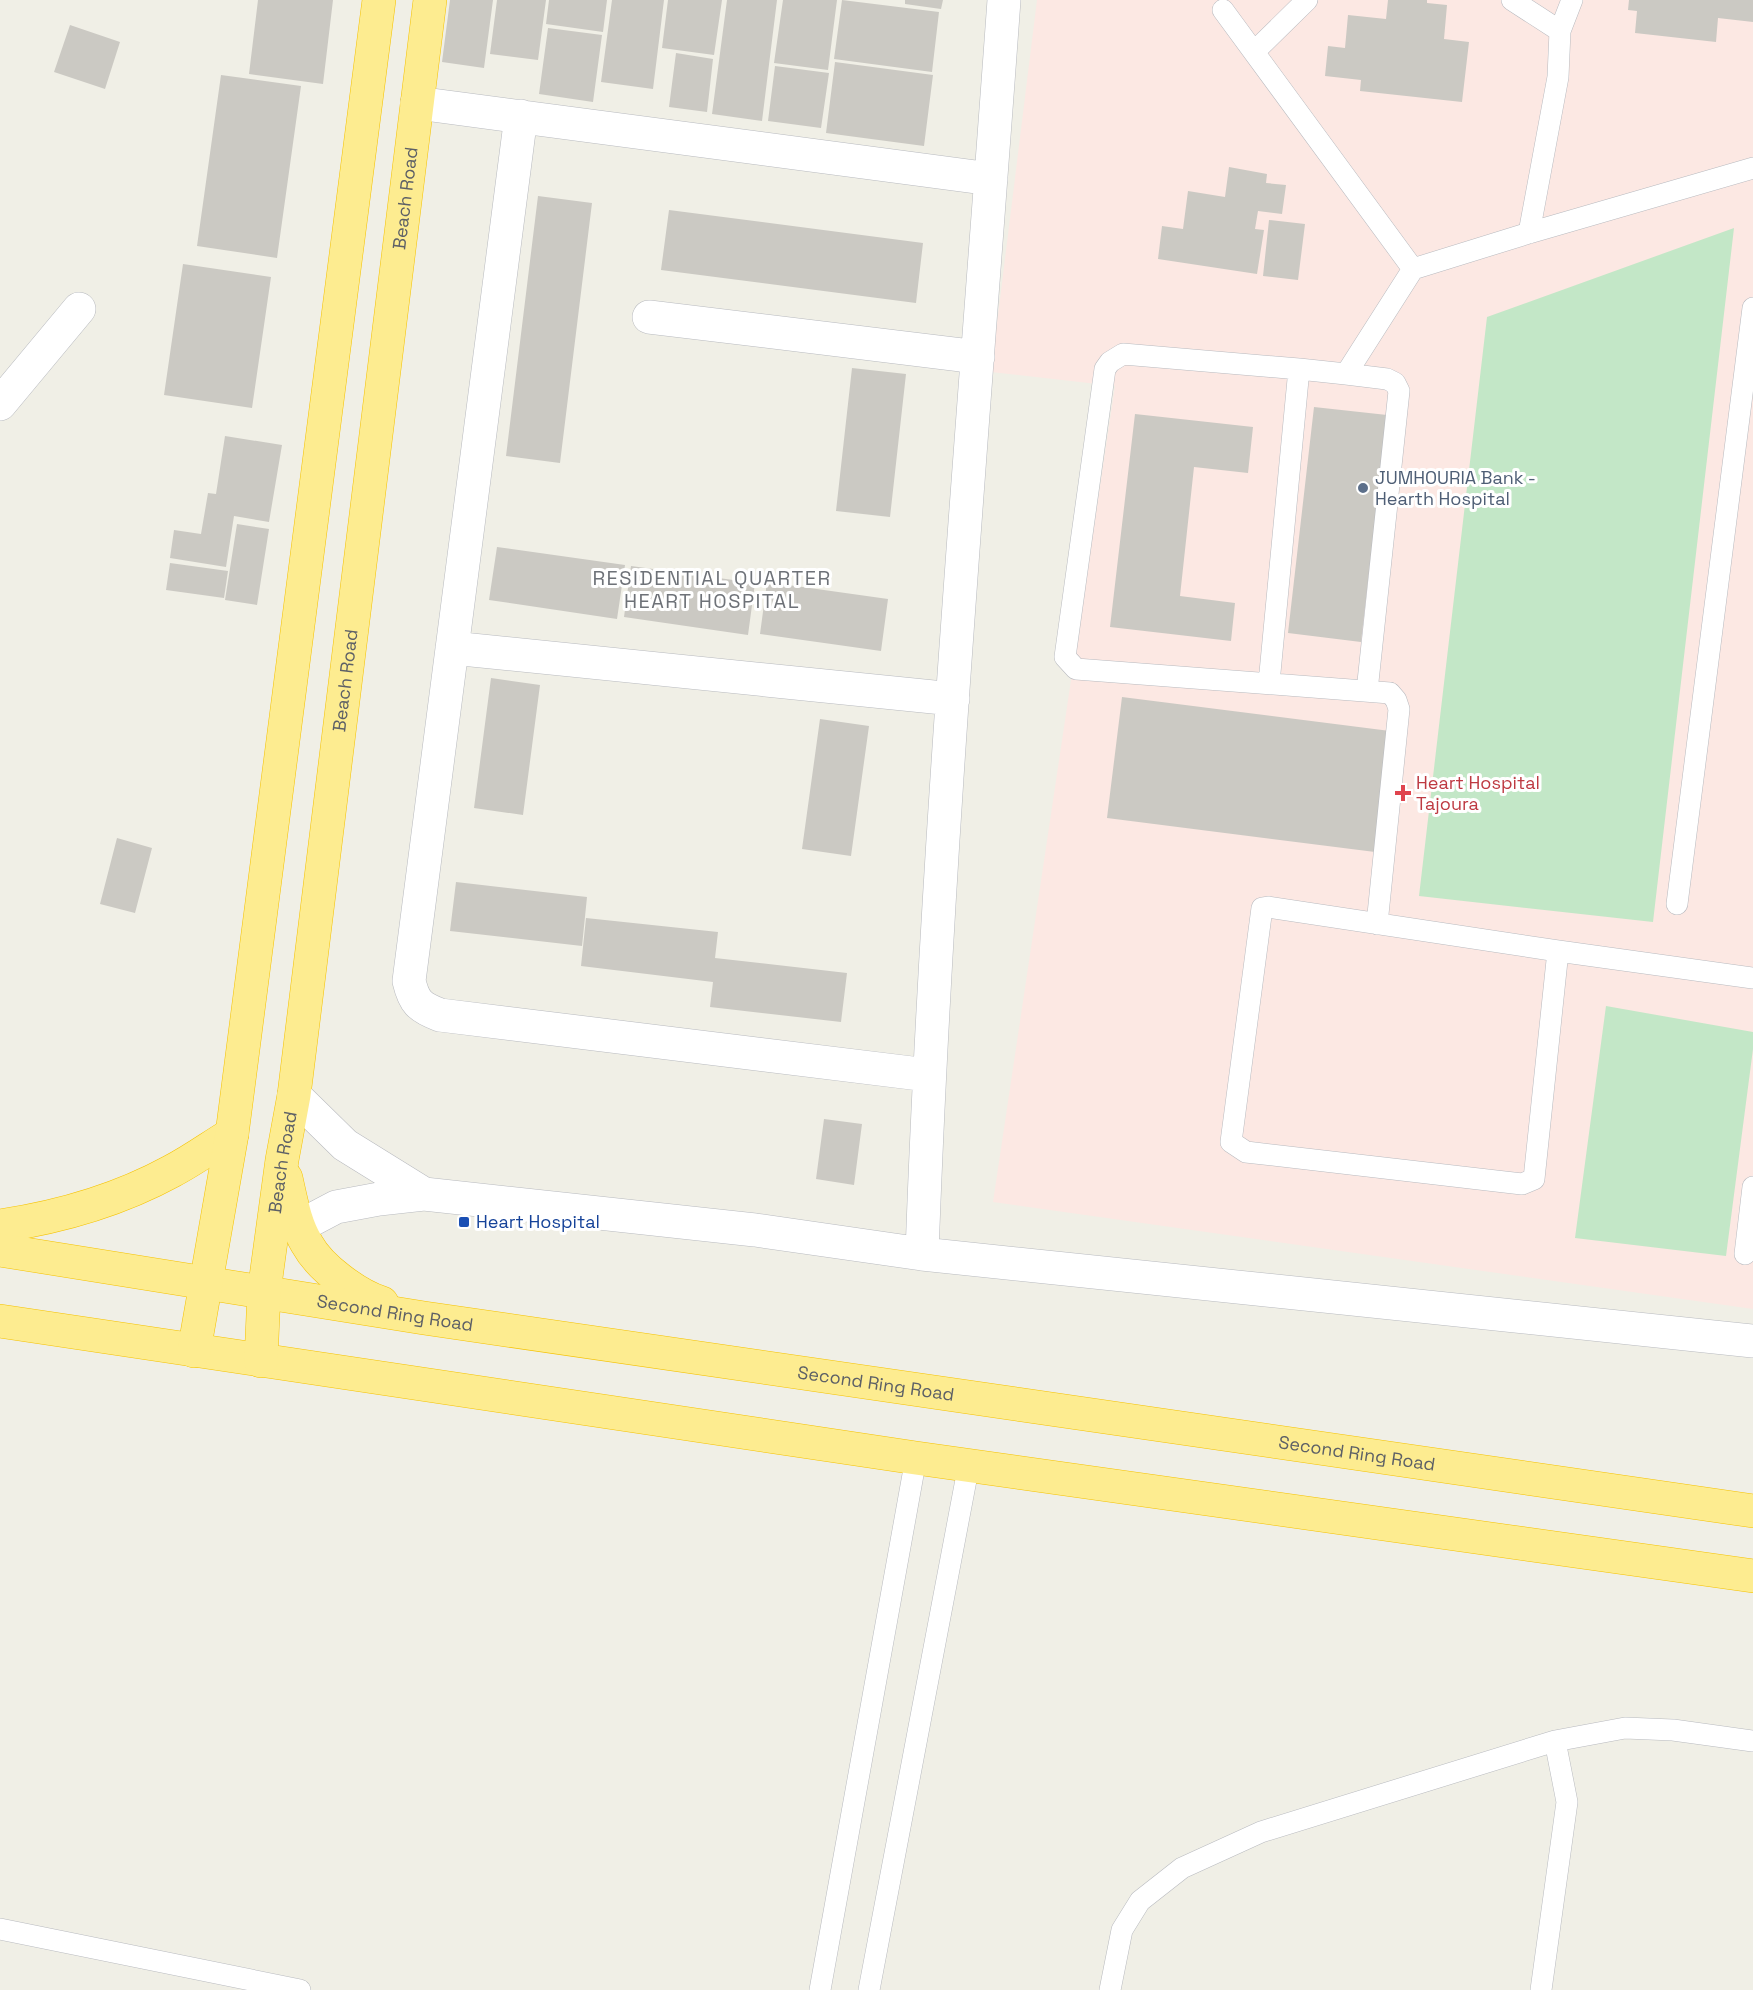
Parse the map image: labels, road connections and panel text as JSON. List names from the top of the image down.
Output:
{
  "streets": {
    "highway": ["Beach Road", "Second Ring Road"]
  },
  "crossings": [
    ["Beach Road", "Second Ring Road"]
  ],
  "districts": ["RESIDENTIAL QUARTER HEART HOSPITAL"],
  "places": {
    "other": ["JUMHOURIA Bank - Hearth Hospital"],
    "health": ["Heart Hospital Tajoura"],
    "transit": ["Heart Hospital"]
  }
}
